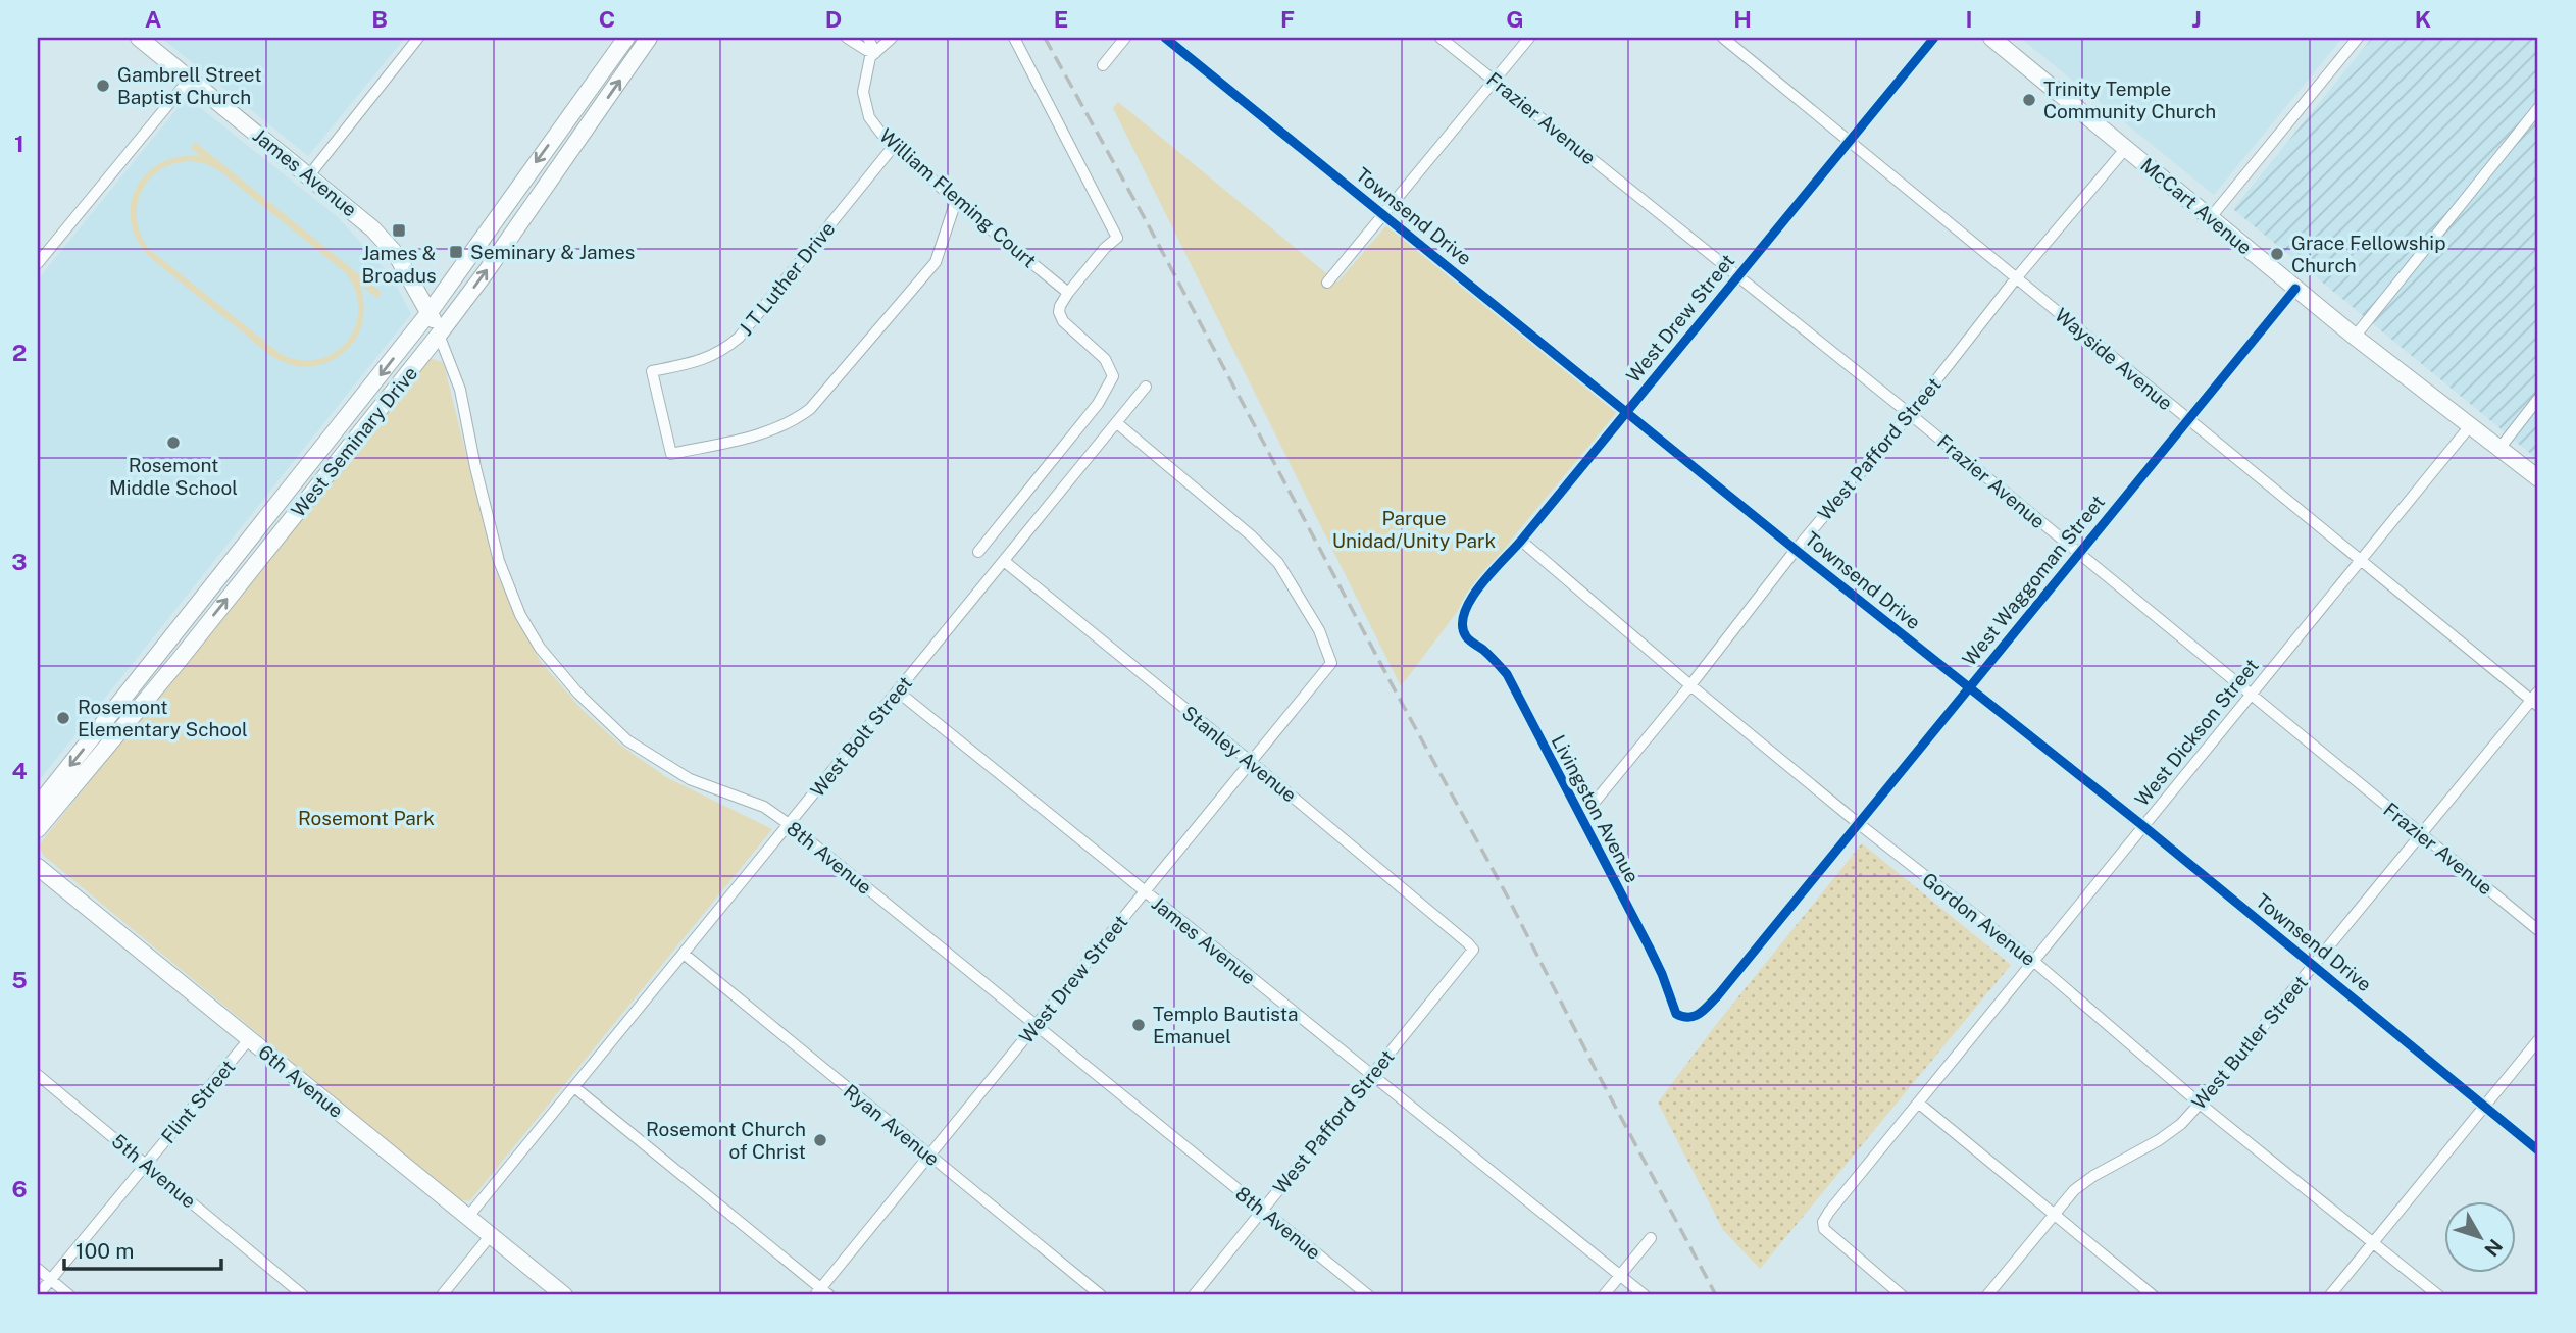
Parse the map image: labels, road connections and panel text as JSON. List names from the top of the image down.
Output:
{
  "streets": {
    "main road": [
      "James Avenue",
      "McCart Avenue",
      "West Seminary Drive",
      "6th Avenue"
    ],
    "street": [
      "Frazier Avenue",
      "William Fleming Court",
      "Townsend Drive",
      "J T Luther Drive",
      "West Drew Street",
      "Wayside Avenue",
      "West Pafford Street",
      "West Waggoman Street",
      "West Dickson Street",
      "West Bolt Street",
      "Stanley Avenue",
      "Livingston Avenue",
      "8th Avenue",
      "Gordon Avenue",
      "West Butler Street",
      "Flint Street",
      "Ryan Avenue",
      "5th Avenue"
    ]
  },
  "crossings": [
    ["Frazier Avenue", "West Drew Street"],
    ["Frazier Avenue", "West Pafford Street"],
    ["Frazier Avenue", "West Waggoman Street"],
    ["Frazier Avenue", "West Dickson Street"],
    ["Frazier Avenue", "West Butler Street"],
    ["James Avenue", "West Drew Street"],
    ["James Avenue", "West Seminary Drive"],
    ["James Avenue", "West Pafford Street"],
    ["James Avenue", "West Bolt Street"],
    ["James Avenue", "8th Avenue"],
    ["William Fleming Court", "J T Luther Drive"],
    ["McCart Avenue", "West Pafford Street"],
    ["McCart Avenue", "West Waggoman Street"],
    ["McCart Avenue", "West Dickson Street"],
    ["Townsend Drive", "West Drew Street"],
    ["Townsend Drive", "West Pafford Street"],
    ["Townsend Drive", "West Waggoman Street"],
    ["Townsend Drive", "West Dickson Street"],
    ["Townsend Drive", "West Butler Street"],
    ["West Drew Street", "Wayside Avenue"],
    ["West Drew Street", "West Bolt Street"],
    ["West Drew Street", "Stanley Avenue"],
    ["West Drew Street", "Livingston Avenue"],
    ["West Drew Street", "8th Avenue"],
    ["West Drew Street", "Gordon Avenue"],
    ["West Drew Street", "Ryan Avenue"],
    ["Wayside Avenue", "West Pafford Street"],
    ["Wayside Avenue", "West Waggoman Street"],
    ["Wayside Avenue", "West Dickson Street"],
    ["Wayside Avenue", "West Butler Street"],
    ["West Seminary Drive", "8th Avenue"],
    ["West Pafford Street", "Stanley Avenue"],
    ["West Pafford Street", "Livingston Avenue"],
    ["West Pafford Street", "8th Avenue"],
    ["West Pafford Street", "Gordon Avenue"],
    ["West Waggoman Street", "Livingston Avenue"],
    ["West Waggoman Street", "Gordon Avenue"],
    ["West Dickson Street", "Gordon Avenue"],
    ["West Bolt Street", "Stanley Avenue"],
    ["West Bolt Street", "8th Avenue"],
    ["West Bolt Street", "6th Avenue"],
    ["West Bolt Street", "Ryan Avenue"],
    ["Gordon Avenue", "West Butler Street"],
    ["6th Avenue", "Flint Street"],
    ["Flint Street", "5th Avenue"]
  ],
  "parks": ["Parque Unidad/Unity Park", "Rosemont Park"],
  "places": {
    "other": [
      "Gambrell Street Baptist Church",
      "Trinity Temple Community Church",
      "Grace Fellowship Church",
      "Rosemont Middle School",
      "Rosemont Elementary School",
      "Templo Bautista Emanuel",
      "Rosemont Church of Christ"
    ],
    "transit": ["James & Broadus", "Seminary & James"]
  },
  "scale_bar": "100 m",
  "north": "bottom right",
  "grid": {
    "columns": [
      "A",
      "B",
      "C",
      "D",
      "E",
      "F",
      "G",
      "H",
      "I",
      "J",
      "K"
    ],
    "rows": [
      "1",
      "2",
      "3",
      "4",
      "5",
      "6"
    ]
  }
}
